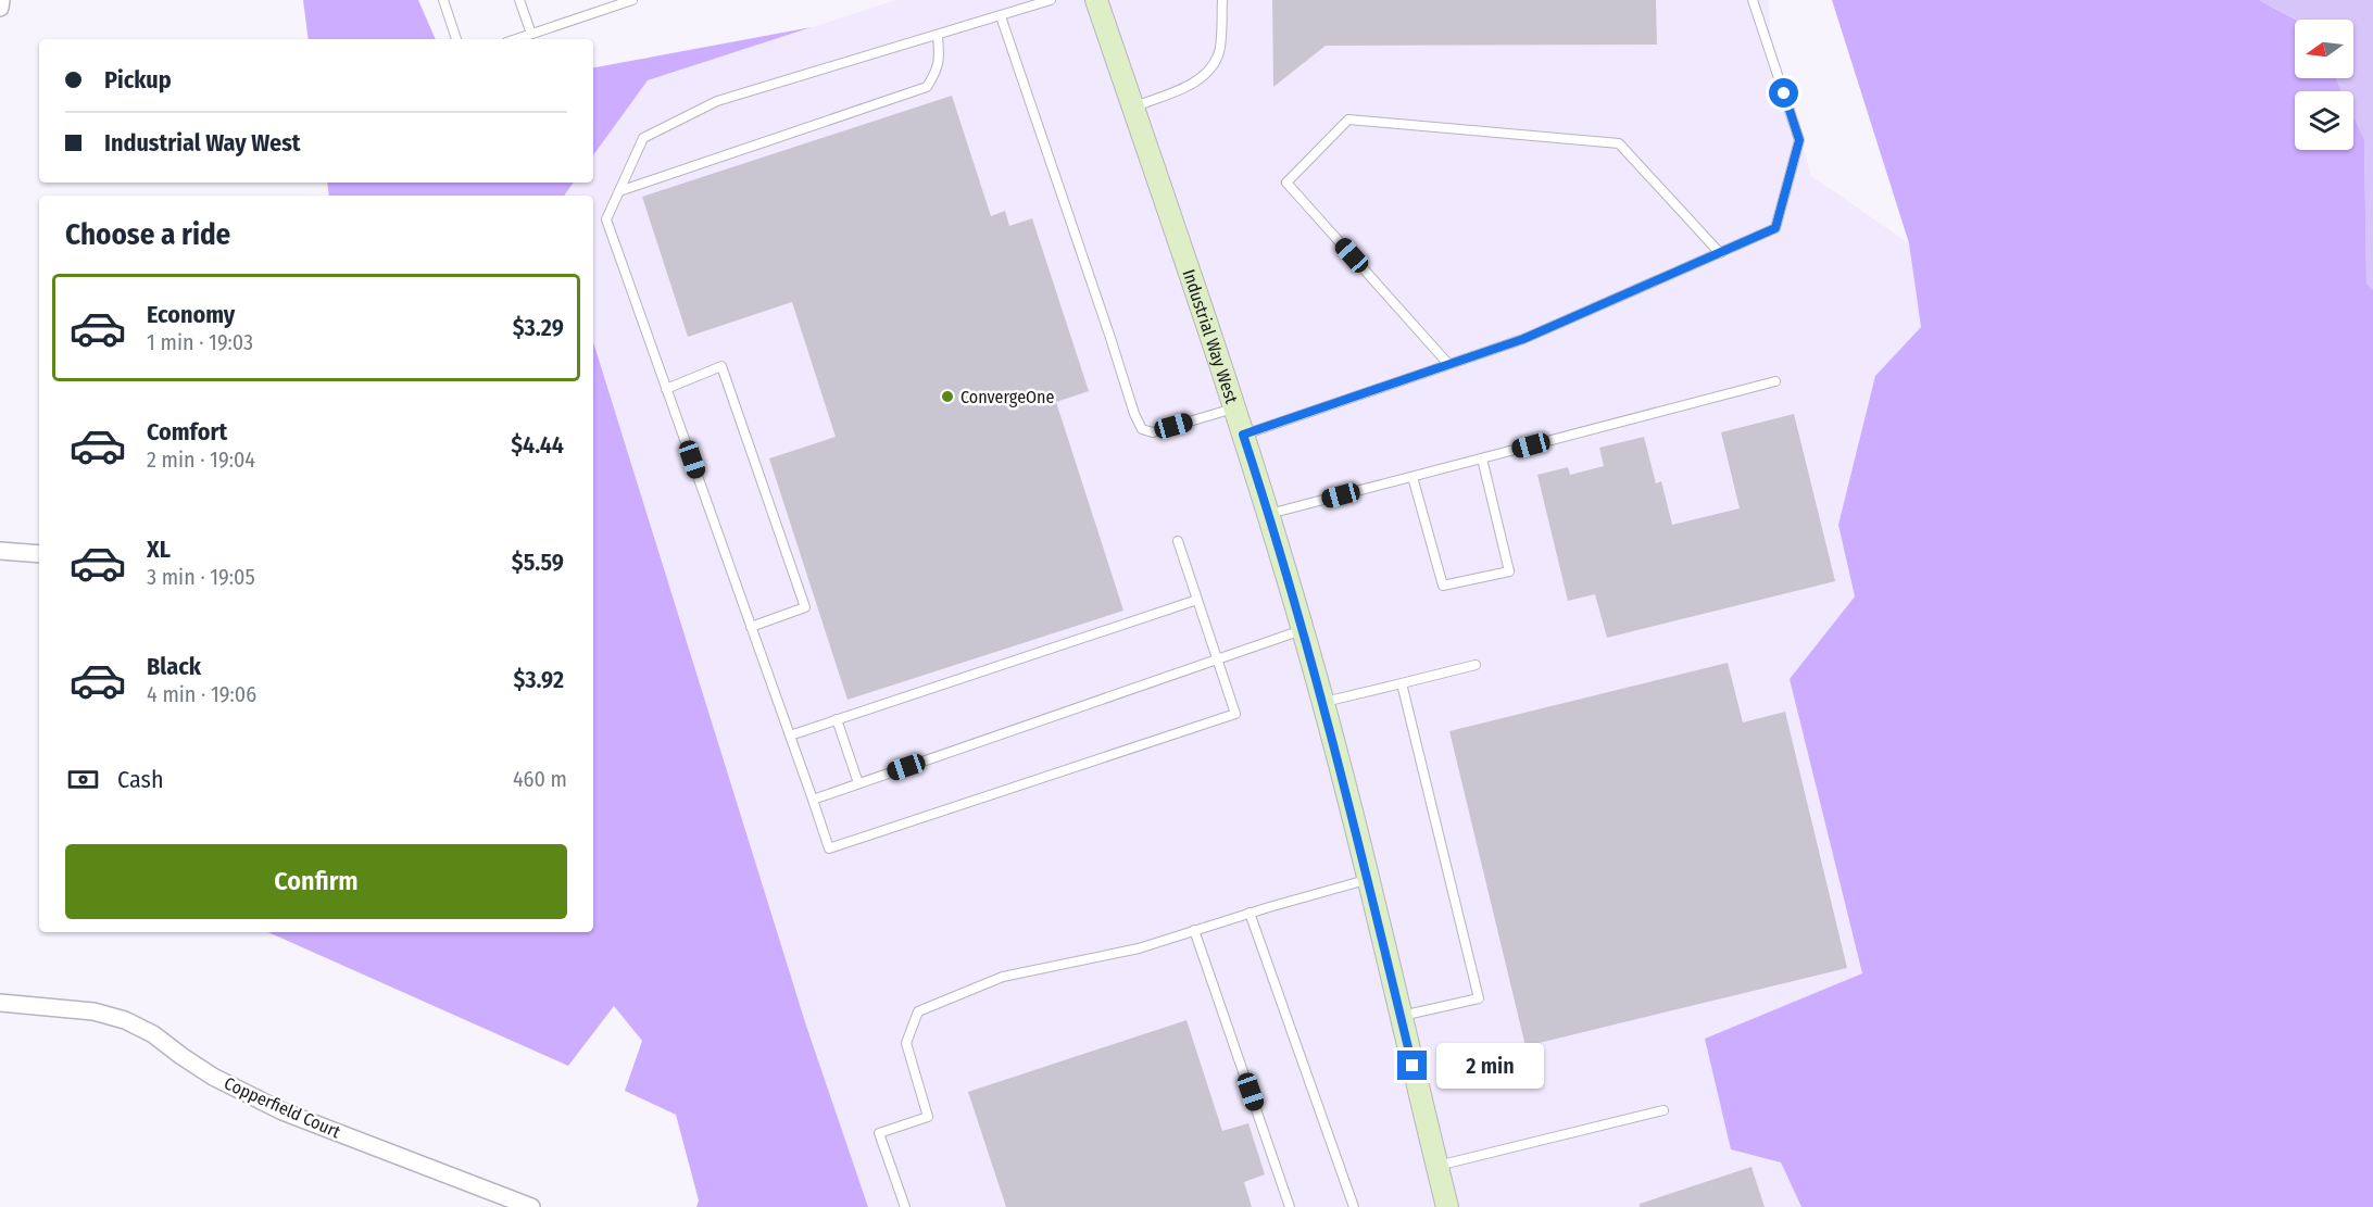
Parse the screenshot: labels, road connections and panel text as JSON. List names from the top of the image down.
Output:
{
  "streets": {
    "street": ["Industrial Way West", "Copperfield Court"]
  },
  "places": ["ConvergeOne"],
  "north": "left",
  "page": {
    "banner": ["Pickup", "Industrial Way West"],
    "heading": "Choose a ride",
    "list": [
      {
        "name": "Economy",
        "note": "1 min · 19:03",
        "value": "$3.29"
      },
      {
        "name": "Comfort",
        "note": "2 min · 19:04",
        "value": "$4.44"
      },
      {
        "name": "XL",
        "note": "3 min · 19:05",
        "value": "$5.59"
      },
      {
        "name": "Black",
        "note": "4 min · 19:06",
        "value": "$3.92"
      }
    ],
    "pay": ["Cash", "460 m"],
    "buttons": "Confirm",
    "bubble": "2 min"
  }
}
